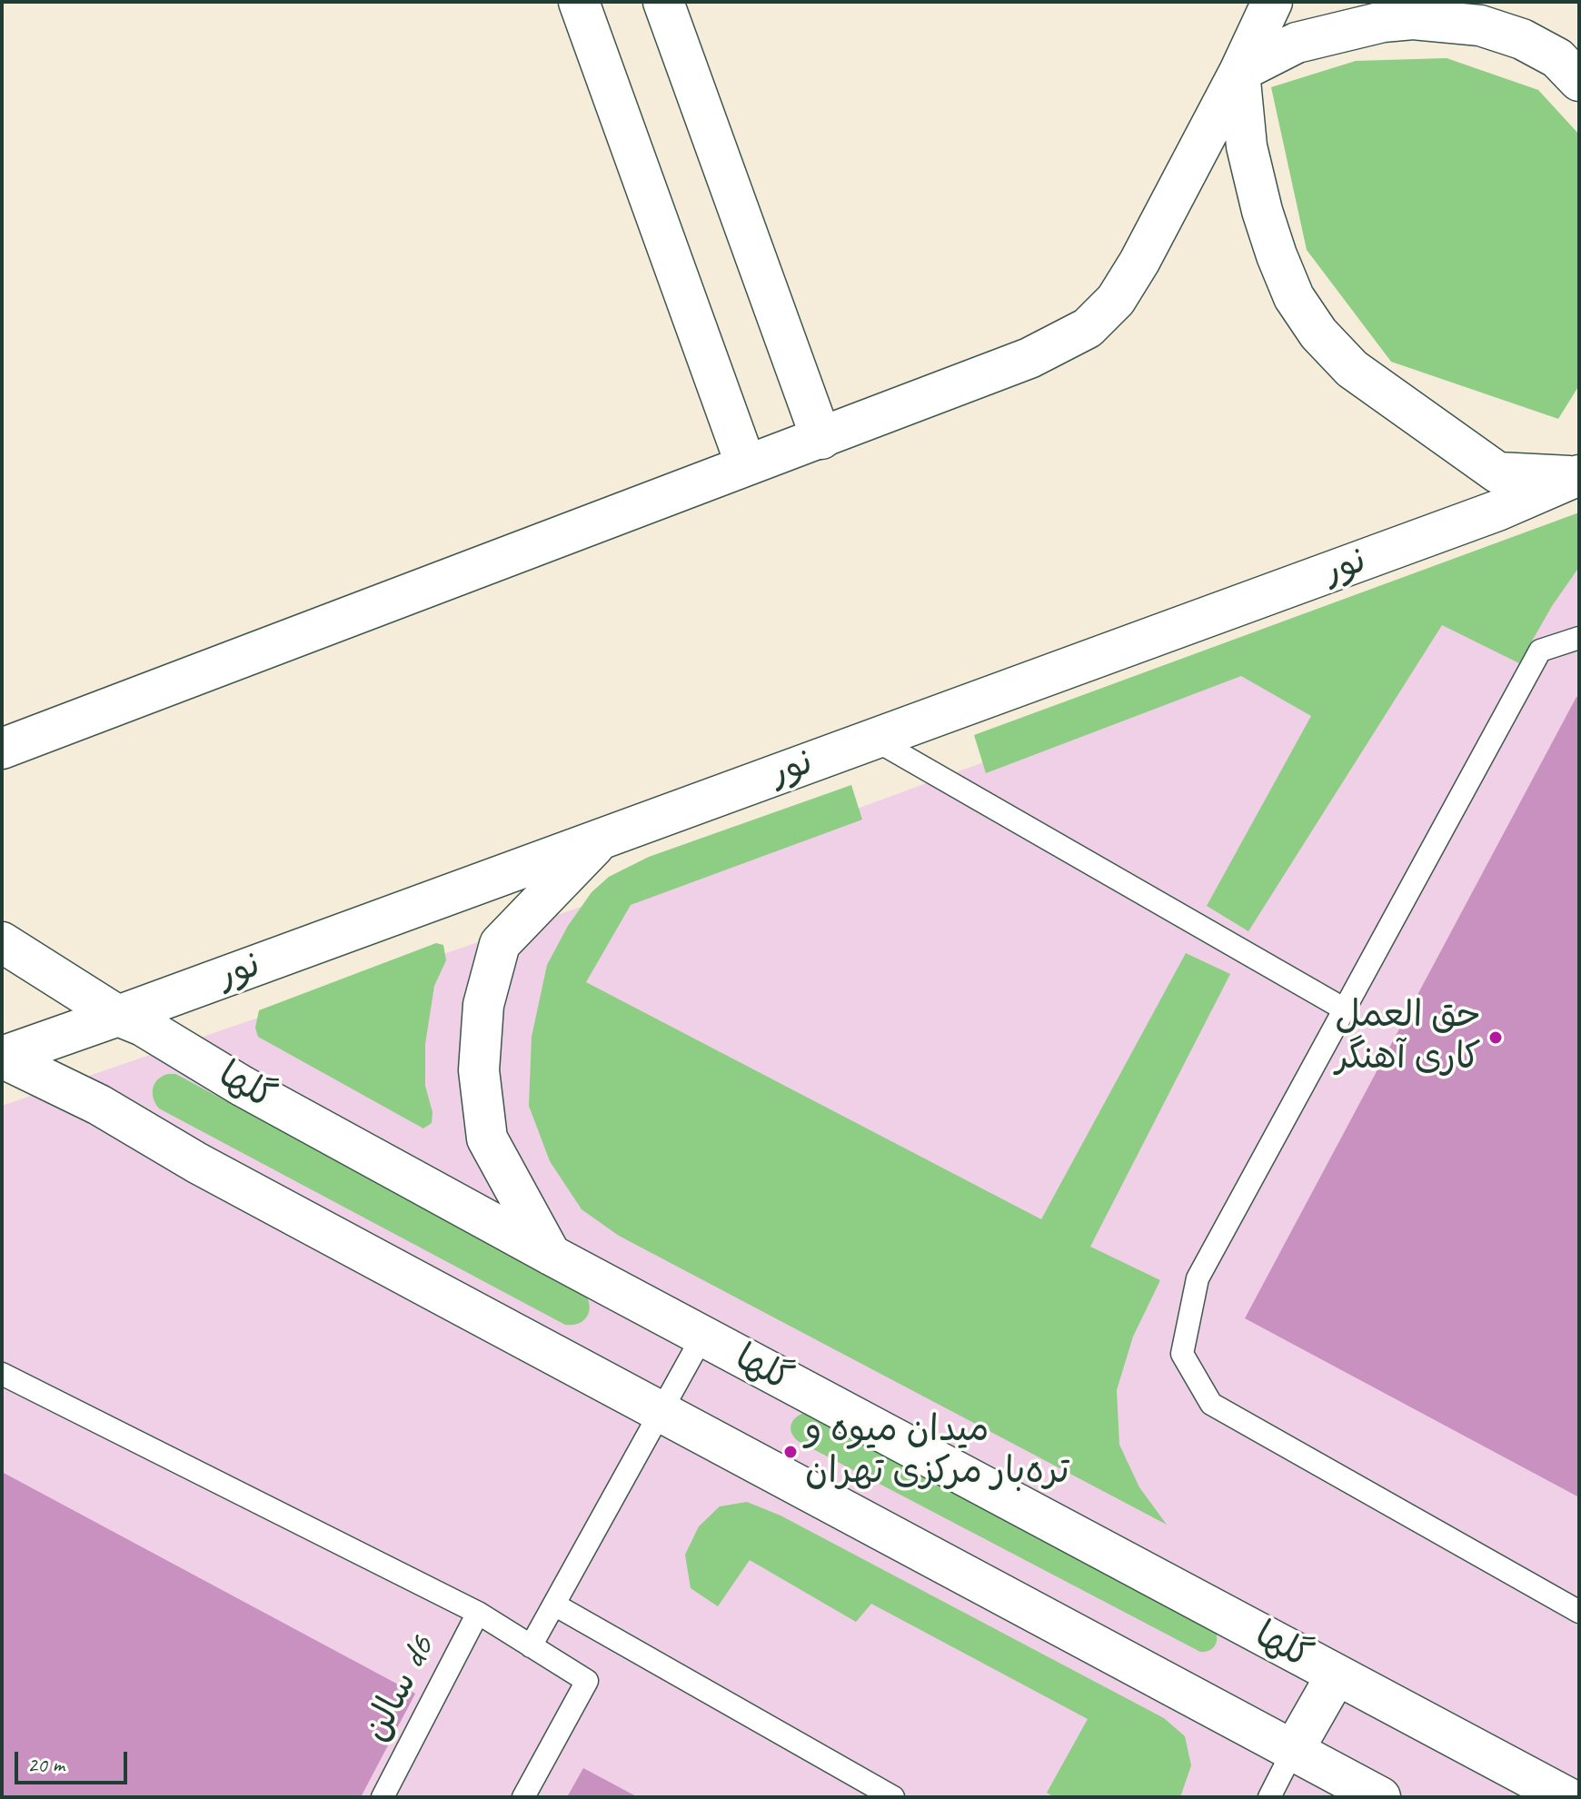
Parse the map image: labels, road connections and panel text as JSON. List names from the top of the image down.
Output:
{
  "streets": {
    "main road": ["نور", "گلها"],
    "lane": ["سالن d6"]
  },
  "crossings": [
    ["نور", "گلها"]
  ],
  "places": ["حق العمل کاری آهنگر", "میدان میوه و تره‌بار مرکزی تهران"],
  "scale_bar": "20 m"
}
